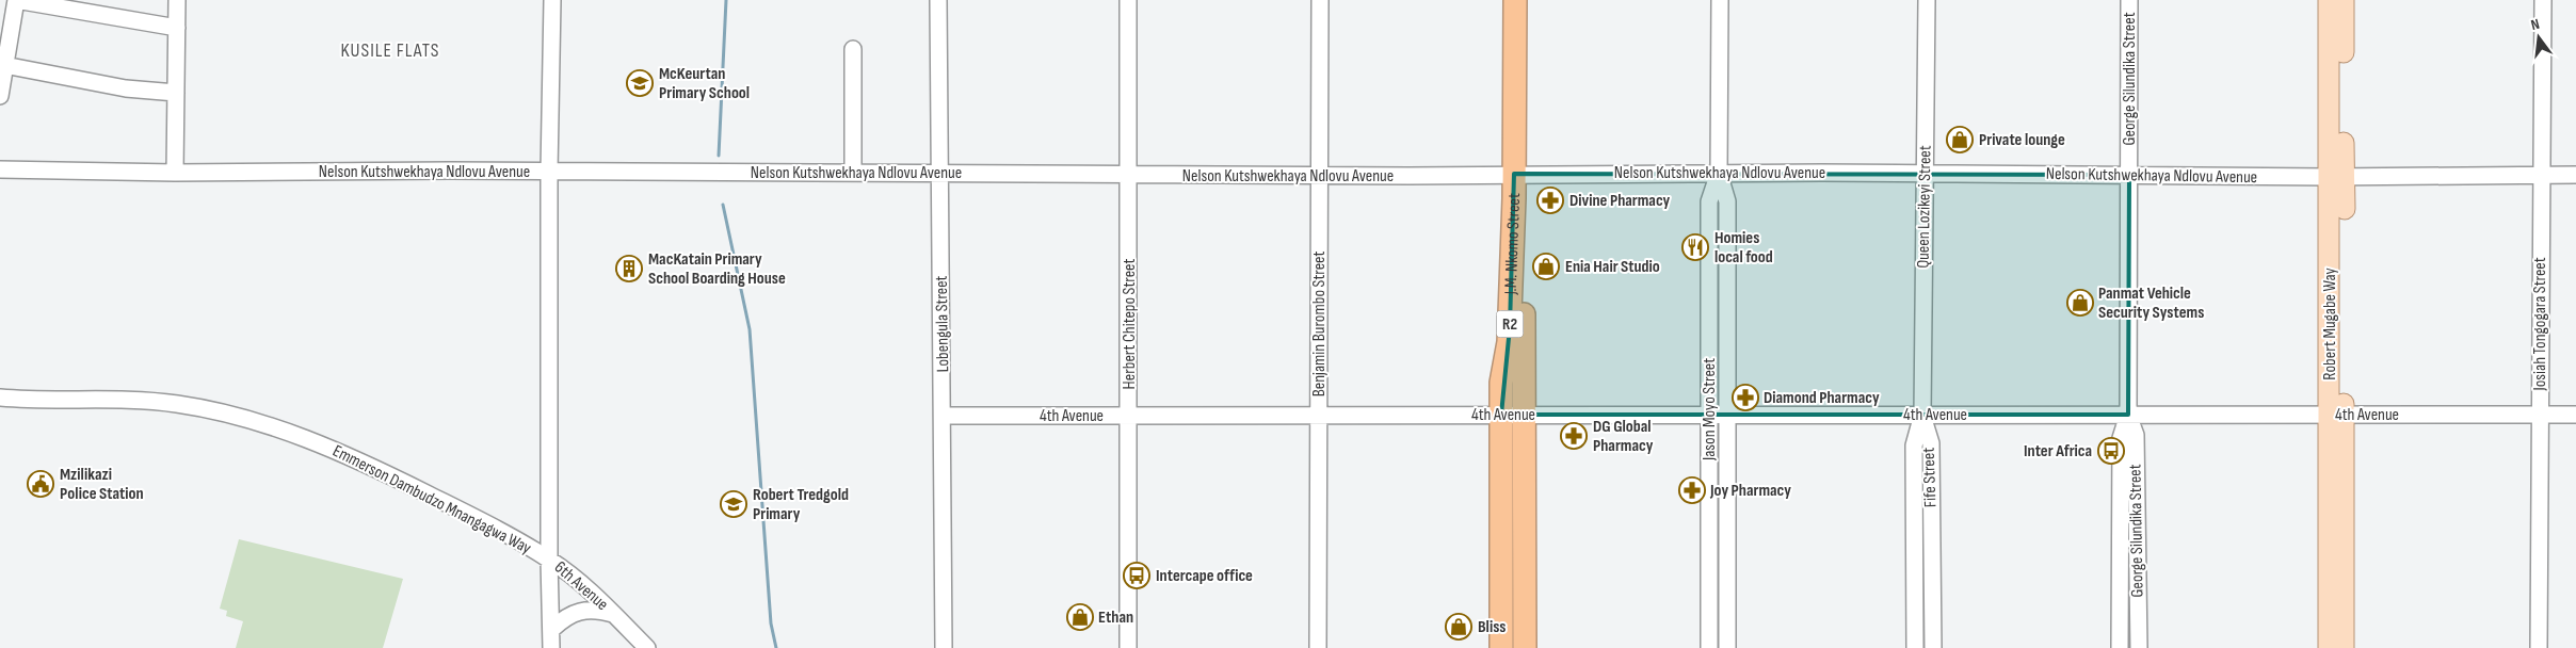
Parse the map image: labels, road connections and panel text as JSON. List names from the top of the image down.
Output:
{
  "streets": {
    "highway": ["J.M. Nkomo Street", "R2"],
    "main road": ["Robert Mugabe Way"],
    "street": [
      "George Silundika Street",
      "Nelson Kutshwekhaya Ndlovu Avenue",
      "Queen Lozikeyi Street",
      "Lobengula Street",
      "Herbert Chitepo Street",
      "Benjamin Burombo Street",
      "Josiah Tongogara Street",
      "Jason Moyo Street",
      "4th Avenue",
      "Fife Street",
      "Emmerson Dambudzo Mnangagwa Way",
      "6th Avenue"
    ]
  },
  "crossings": [
    ["George Silundika Street", "Nelson Kutshwekhaya Ndlovu Avenue"],
    ["George Silundika Street", "4th Avenue"],
    ["Nelson Kutshwekhaya Ndlovu Avenue", "Queen Lozikeyi Street"],
    ["Nelson Kutshwekhaya Ndlovu Avenue", "J.M. Nkomo Street"],
    ["Nelson Kutshwekhaya Ndlovu Avenue", "Lobengula Street"],
    ["Nelson Kutshwekhaya Ndlovu Avenue", "Herbert Chitepo Street"],
    ["Nelson Kutshwekhaya Ndlovu Avenue", "Benjamin Burombo Street"],
    ["Nelson Kutshwekhaya Ndlovu Avenue", "Robert Mugabe Way"],
    ["Nelson Kutshwekhaya Ndlovu Avenue", "Josiah Tongogara Street"],
    ["Nelson Kutshwekhaya Ndlovu Avenue", "Jason Moyo Street"],
    ["Queen Lozikeyi Street", "4th Avenue"],
    ["Queen Lozikeyi Street", "Fife Street"],
    ["J.M. Nkomo Street", "4th Avenue"],
    ["Lobengula Street", "4th Avenue"],
    ["Herbert Chitepo Street", "4th Avenue"],
    ["Benjamin Burombo Street", "4th Avenue"],
    ["Robert Mugabe Way", "4th Avenue"],
    ["Josiah Tongogara Street", "4th Avenue"],
    ["Jason Moyo Street", "4th Avenue"],
    ["4th Avenue", "Fife Street"],
    ["Emmerson Dambudzo Mnangagwa Way", "6th Avenue"]
  ],
  "districts": ["KUSILE FLATS"],
  "places": {
    "school or university": ["McKeurtan Primary School", "Robert Tredgold Primary"],
    "shop": [
      "Private lounge",
      "Enia Hair Studio",
      "Panmat Vehicle Security Systems",
      "Ethan",
      "Bliss"
    ],
    "pharmacy": [
      "Divine Pharmacy",
      "Diamond Pharmacy",
      "DG Global Pharmacy",
      "Joy Pharmacy"
    ],
    "restaurant": ["Homies local food"],
    "building": ["MacKatain Primary School Boarding House"],
    "bus stop": ["Inter Africa", "Intercape office"],
    "public building": ["Mzilikazi Police Station"]
  },
  "north": "top"
}
